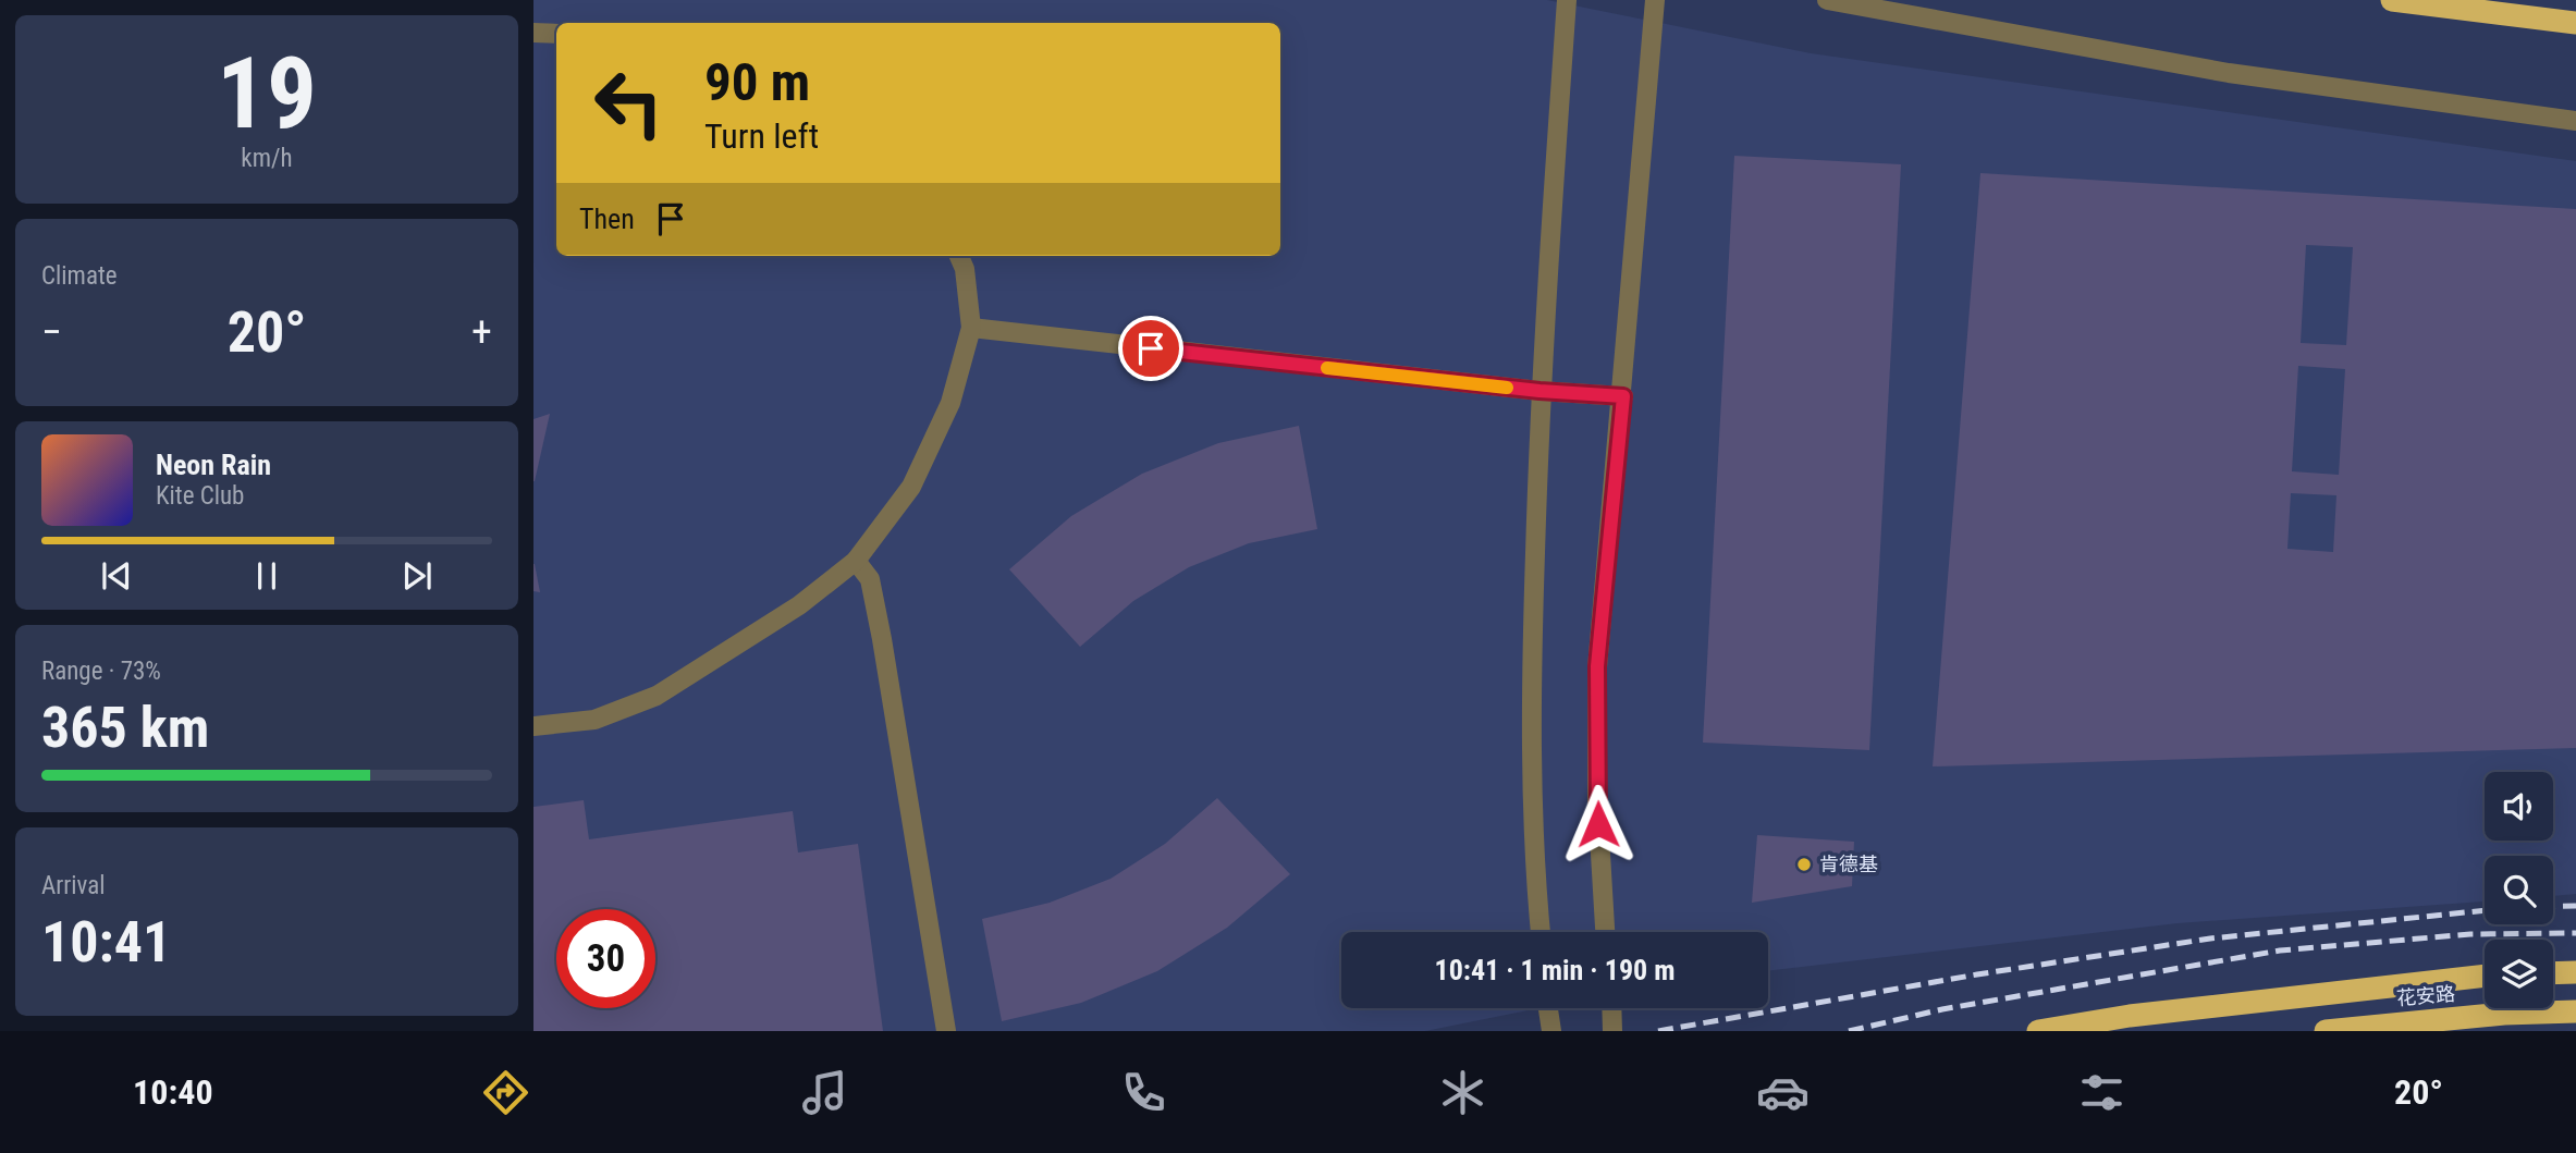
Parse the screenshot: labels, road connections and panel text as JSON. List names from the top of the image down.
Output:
{
  "streets": {
    "highway": ["花安路"]
  },
  "places": ["肯德基"],
  "page": {
    "tile": [
      ["19", "km/h"],
      "Climate",
      ["Range · 73%", "365 km"],
      ["Arrival", "10:41"]
    ],
    "turn": ["90 m", "Turn left"],
    "then": "Then",
    "heat": ["−", "20°", "+"],
    "song": ["Neon Rain", "Kite Club"],
    "limit": "30",
    "trip": "10:41 · 1 min · 190 m",
    "tabs": ["10:40", "20°"]
  }
}
